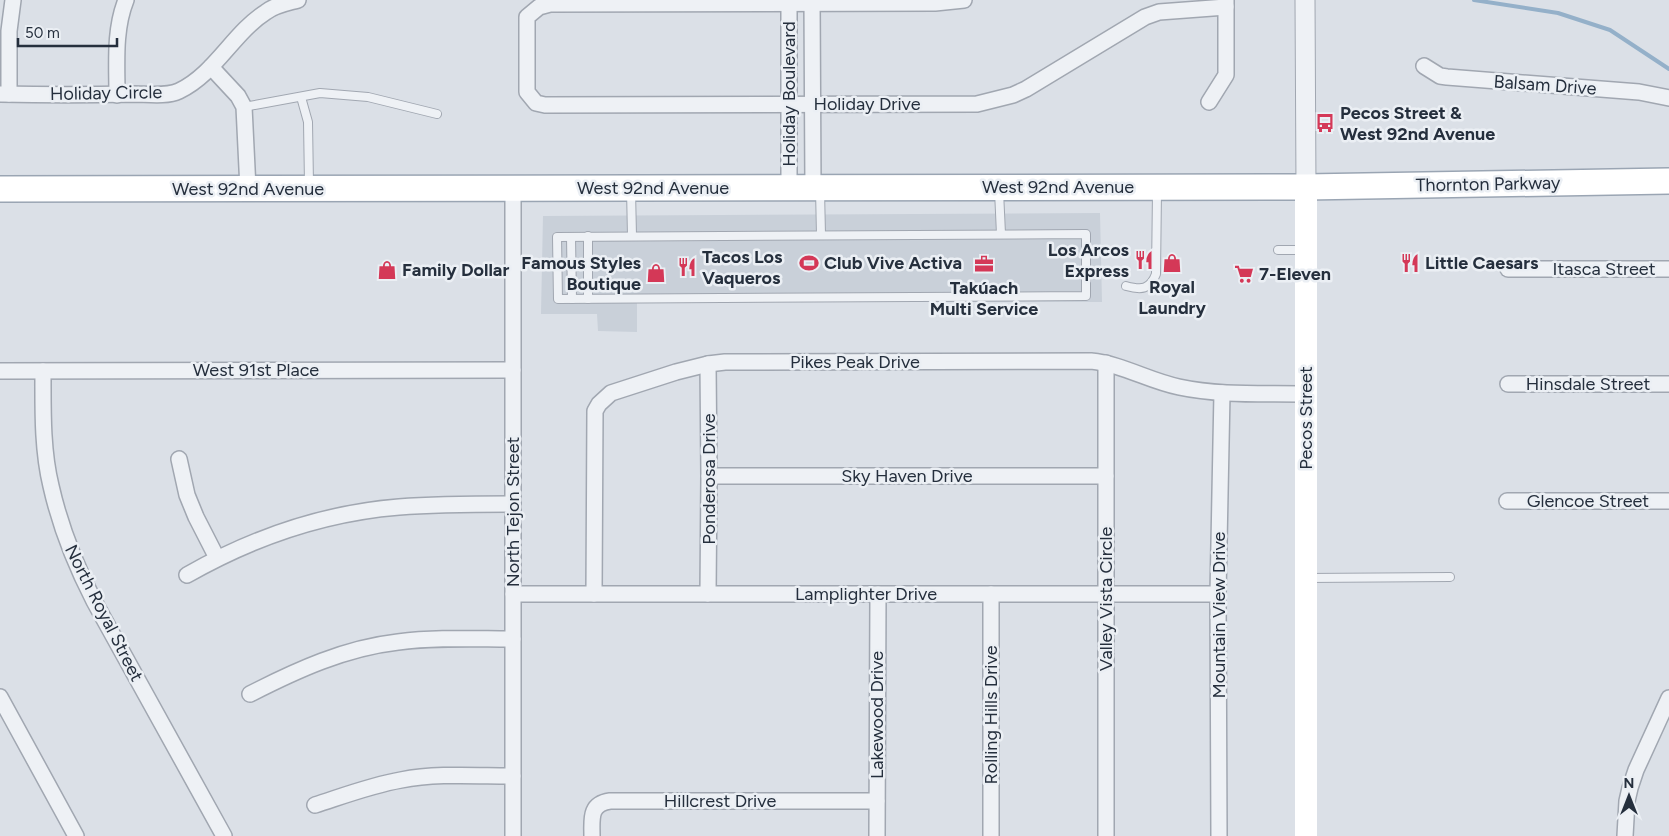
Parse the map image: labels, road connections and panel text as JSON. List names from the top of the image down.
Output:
{
  "streets": {
    "main road": ["Thornton Parkway", "West 92nd Avenue", "Pecos Street"],
    "street": [
      "Balsam Drive",
      "Holiday Circle",
      "Holiday Boulevard",
      "Holiday Drive",
      "Itasca Street",
      "Pikes Peak Drive",
      "West 91st Place",
      "Hinsdale Street",
      "Sky Haven Drive",
      "Ponderosa Drive",
      "Glencoe Street",
      "North Tejon Street",
      "Lamplighter Drive",
      "Valley Vista Circle",
      "North Royal Street",
      "Mountain View Drive",
      "Lakewood Drive",
      "Rolling Hills Drive",
      "Hillcrest Drive"
    ]
  },
  "crossings": [
    ["Holiday Boulevard", "Holiday Drive"],
    ["Holiday Boulevard", "West 92nd Avenue"],
    ["Thornton Parkway", "West 92nd Avenue"],
    ["Thornton Parkway", "Pecos Street"],
    ["West 92nd Avenue", "Pecos Street"],
    ["West 92nd Avenue", "North Tejon Street"],
    ["Pikes Peak Drive", "Pecos Street"],
    ["Pikes Peak Drive", "Ponderosa Drive"],
    ["Pikes Peak Drive", "Lamplighter Drive"],
    ["Pikes Peak Drive", "Valley Vista Circle"],
    ["Pikes Peak Drive", "Mountain View Drive"],
    ["West 91st Place", "North Tejon Street"],
    ["West 91st Place", "North Royal Street"],
    ["Sky Haven Drive", "Ponderosa Drive"],
    ["Sky Haven Drive", "Valley Vista Circle"],
    ["Ponderosa Drive", "Lamplighter Drive"],
    ["North Tejon Street", "Lamplighter Drive"],
    ["Lamplighter Drive", "Valley Vista Circle"],
    ["Lamplighter Drive", "Mountain View Drive"],
    ["Lamplighter Drive", "Lakewood Drive"],
    ["Lamplighter Drive", "Rolling Hills Drive"],
    ["Lakewood Drive", "Hillcrest Drive"]
  ],
  "places": {
    "bus stop": ["Pecos Street & West 92nd Avenue"],
    "restaurant": ["Los Arcos Express", "Little Caesars", "Tacos Los Vaqueros"],
    "sports": ["Club Vive Activa"],
    "shop": ["Royal Laundry", "Family Dollar", "Famous Styles Boutique"],
    "office": ["Takúach Multi Service"],
    "supermarket": ["7-Eleven"]
  },
  "scale_bar": "50 m",
  "north": "top"
}
